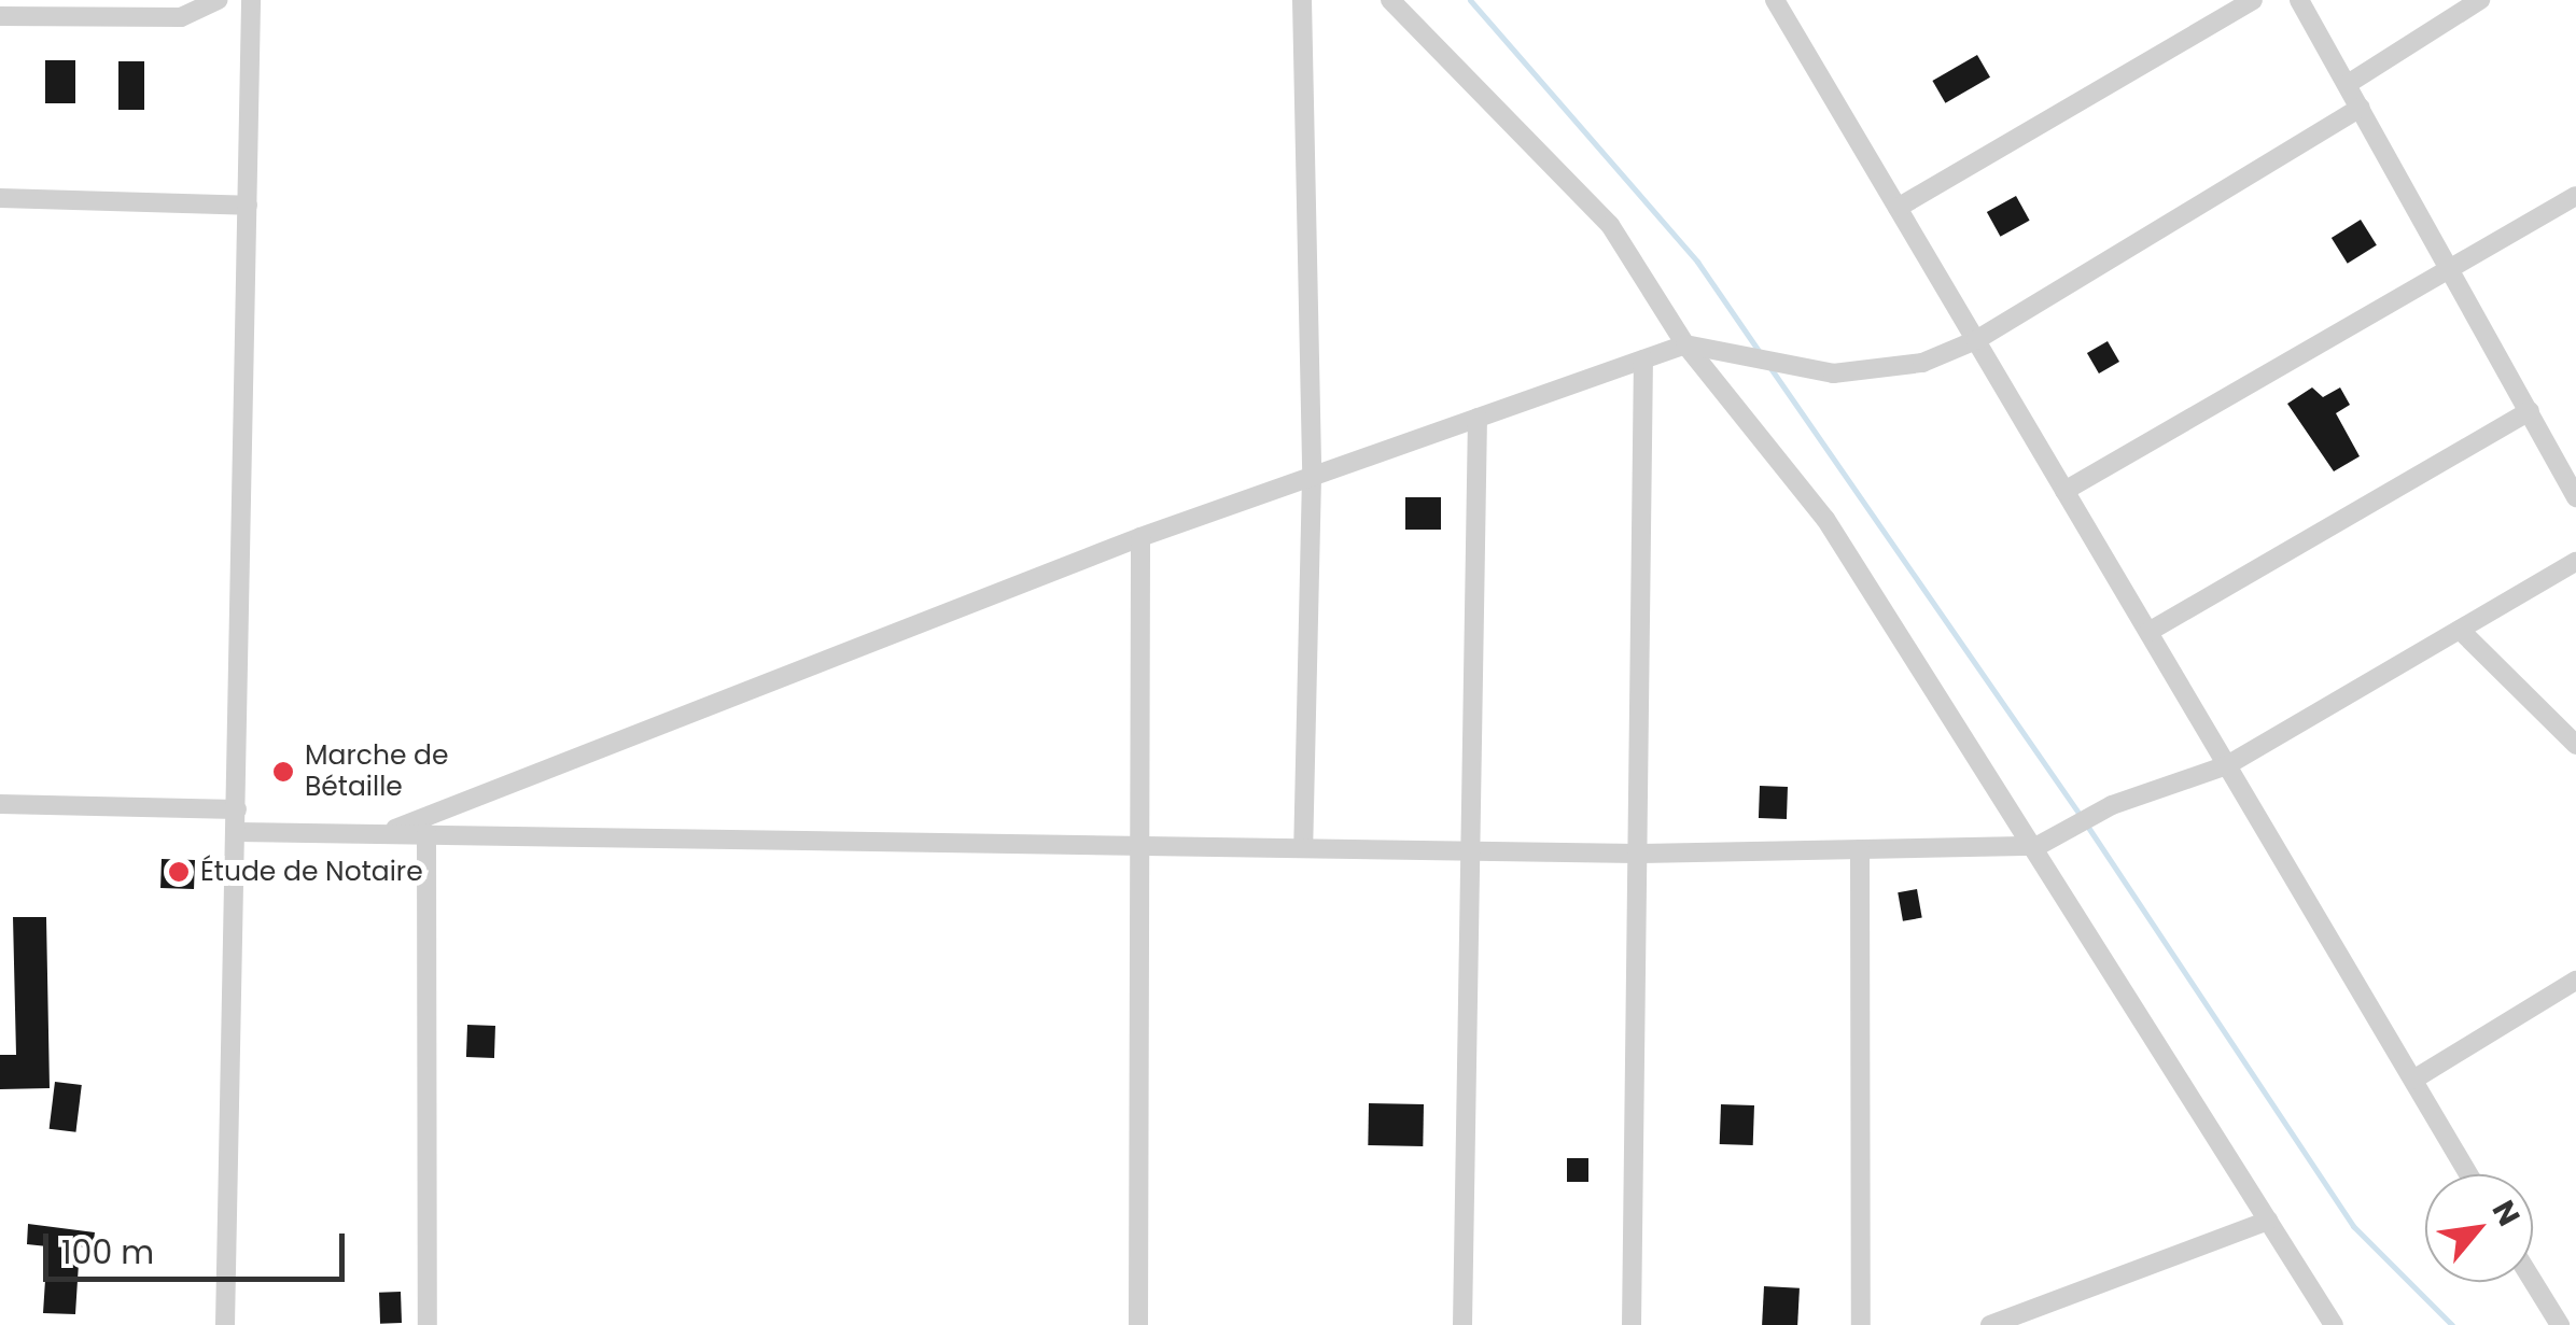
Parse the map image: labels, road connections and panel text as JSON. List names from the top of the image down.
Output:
{
  "places": ["Marche de Bétaille", "Étude de Notaire"],
  "scale_bar": "100 m",
  "north": "top right"
}
